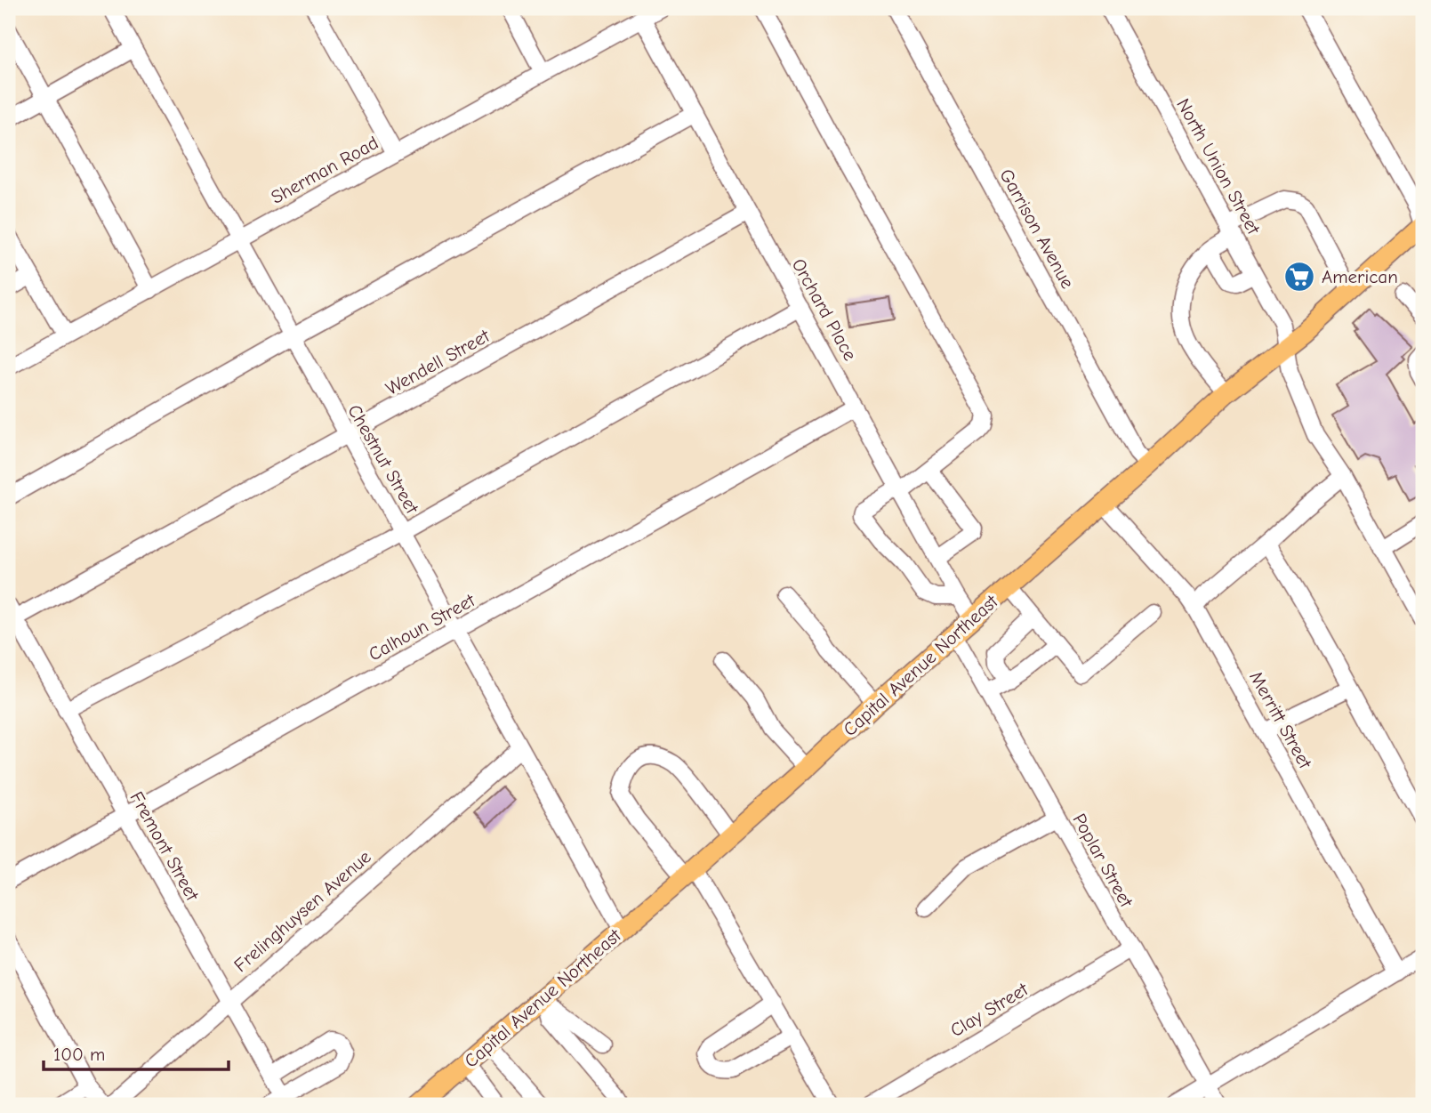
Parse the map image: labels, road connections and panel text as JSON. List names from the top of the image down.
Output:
{
  "streets": {
    "main road": ["Capital Avenue Northeast"],
    "street": [
      "North Union Street",
      "Sherman Road",
      "Garrison Avenue",
      "Orchard Place",
      "Wendell Street",
      "Chestnut Street",
      "Calhoun Street",
      "Merritt Street",
      "Fremont Street",
      "Poplar Street",
      "Frelinghuysen Avenue",
      "Clay Street"
    ]
  },
  "crossings": [
    ["North Union Street", "Capital Avenue Northeast"],
    ["Sherman Road", "Orchard Place"],
    ["Sherman Road", "Chestnut Street"],
    ["Garrison Avenue", "Capital Avenue Northeast"],
    ["Orchard Place", "Wendell Street"],
    ["Orchard Place", "Calhoun Street"],
    ["Orchard Place", "Capital Avenue Northeast"],
    ["Wendell Street", "Chestnut Street"],
    ["Wendell Street", "Fremont Street"],
    ["Chestnut Street", "Calhoun Street"],
    ["Chestnut Street", "Capital Avenue Northeast"],
    ["Chestnut Street", "Frelinghuysen Avenue"],
    ["Calhoun Street", "Fremont Street"],
    ["Capital Avenue Northeast", "Merritt Street"],
    ["Capital Avenue Northeast", "Poplar Street"],
    ["Fremont Street", "Frelinghuysen Avenue"],
    ["Poplar Street", "Clay Street"]
  ],
  "places": {
    "supermarket": ["American"]
  },
  "scale_bar": "100 m"
}
